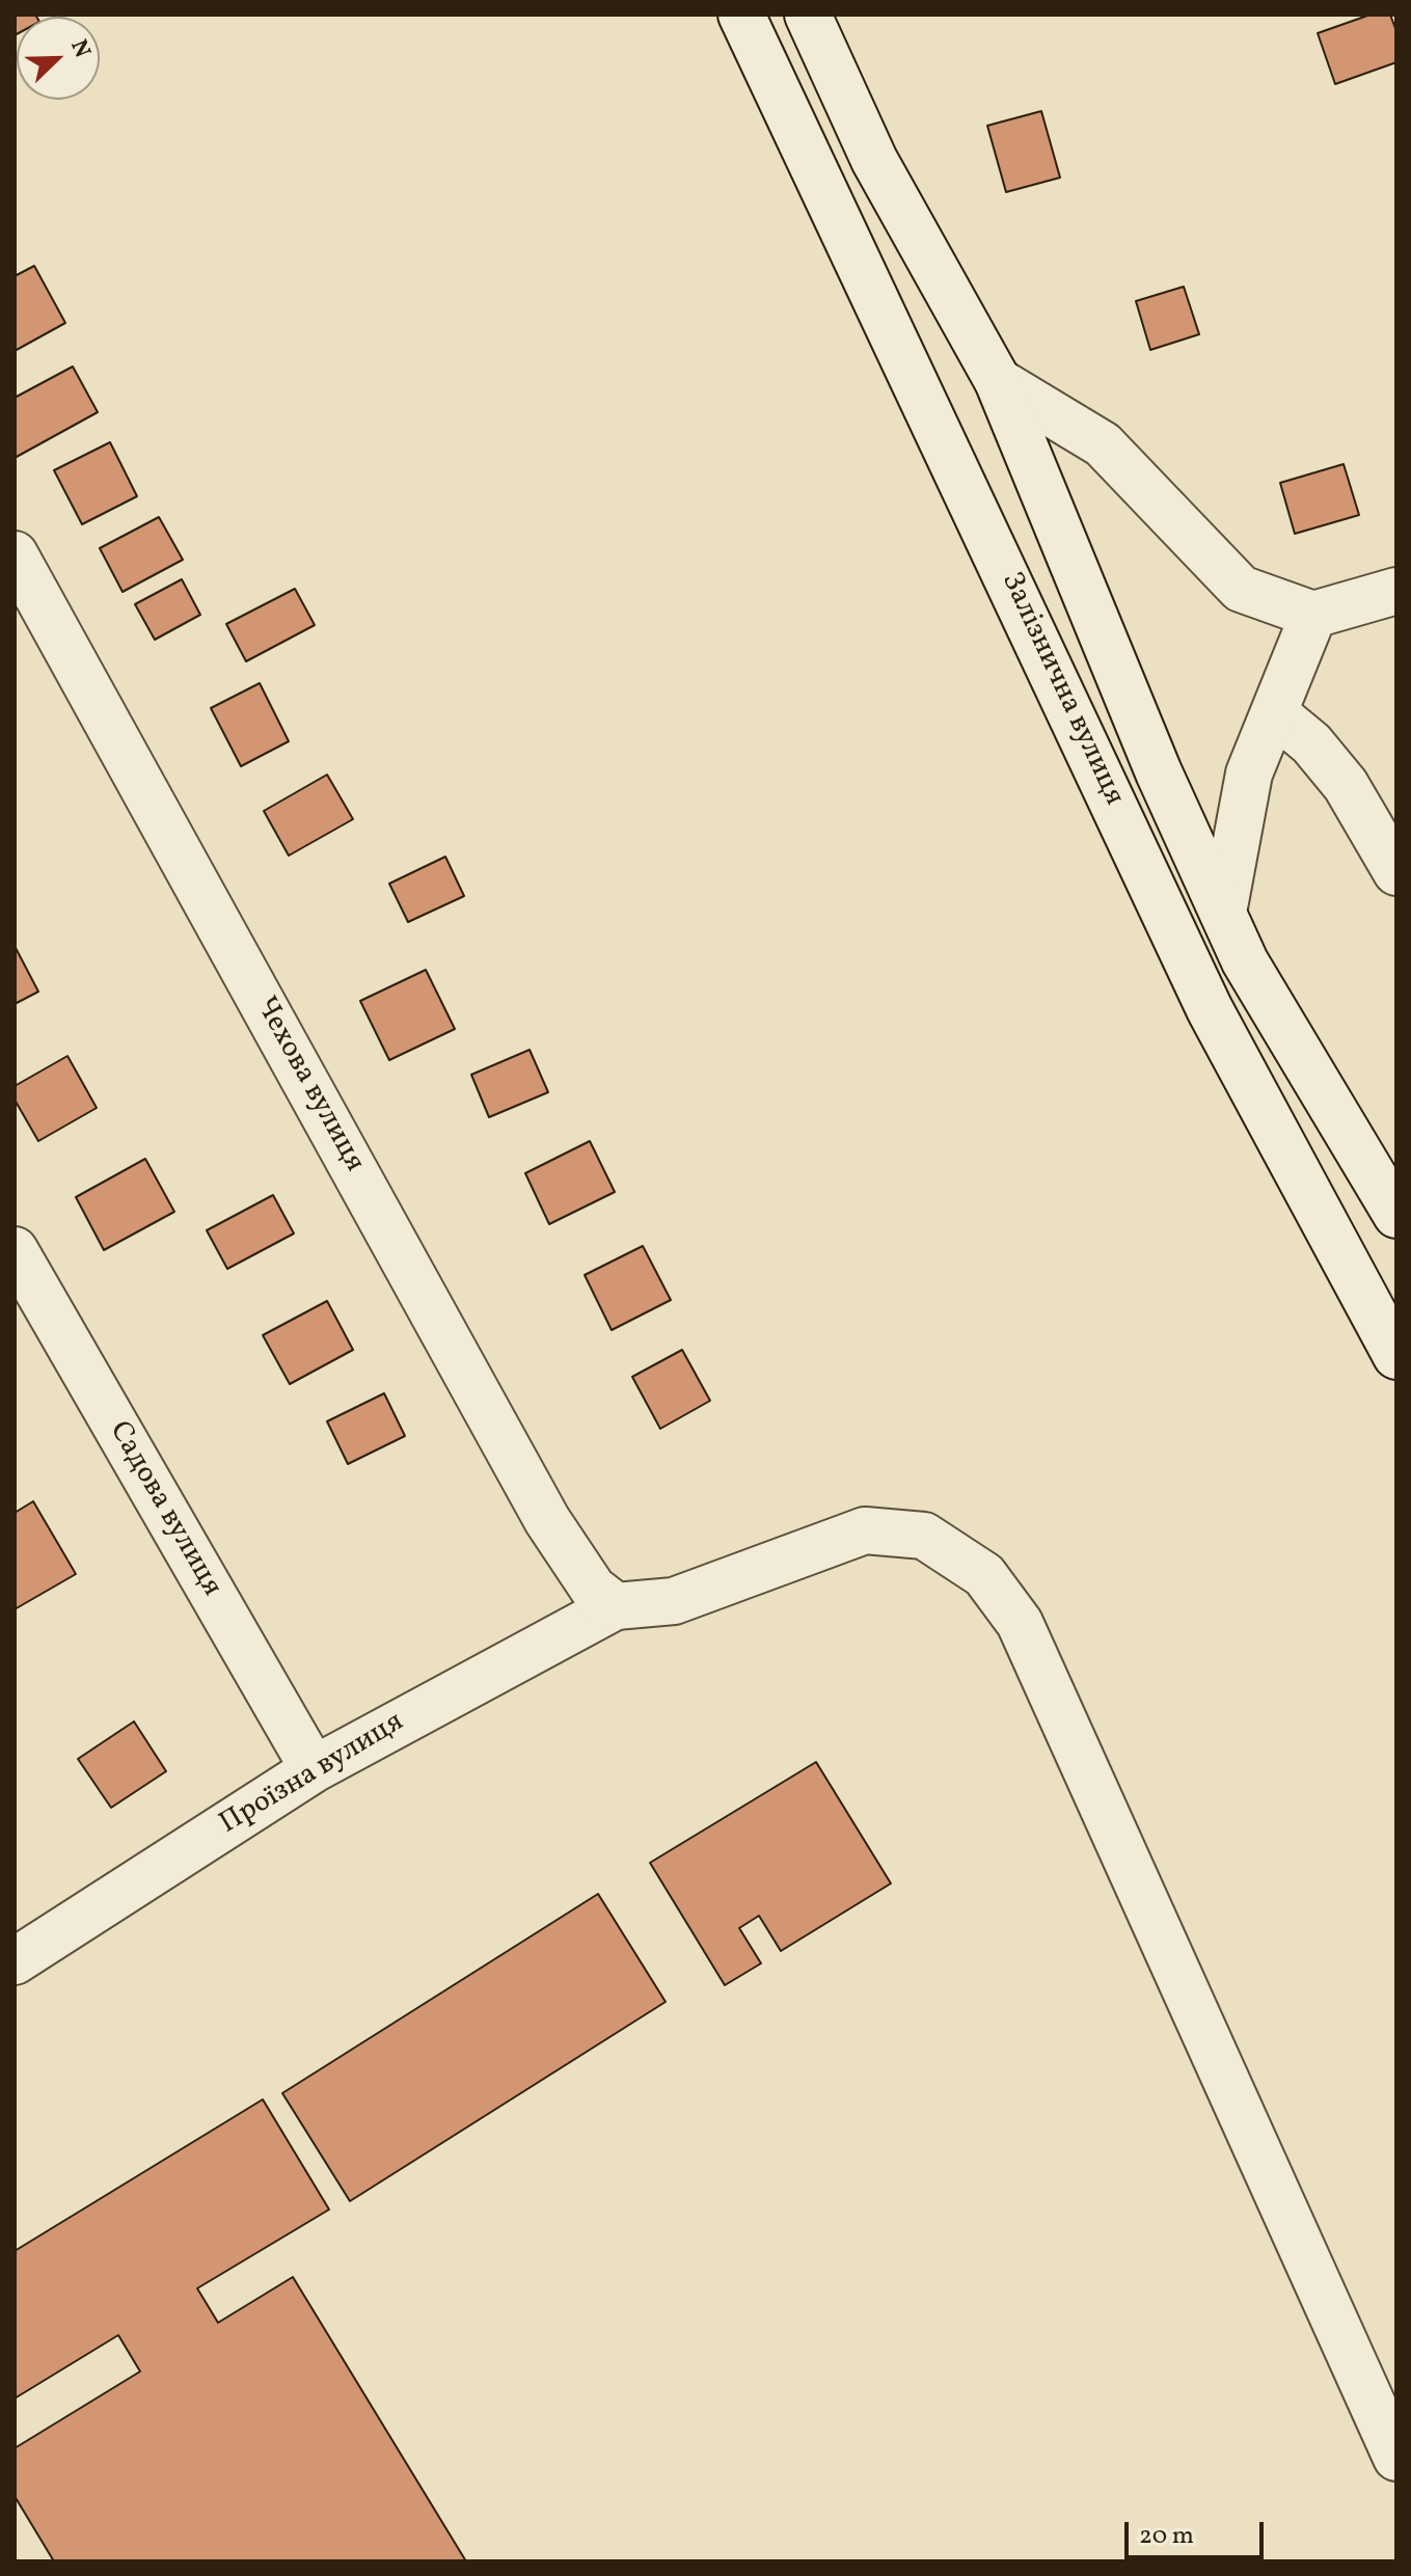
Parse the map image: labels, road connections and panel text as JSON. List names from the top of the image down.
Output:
{
  "streets": {
    "street": [
      "Залізнична вулиця",
      "Чехова вулиця",
      "Садова вулиця",
      "Проїзна вулиця"
    ]
  },
  "crossings": [
    ["Чехова вулиця", "Проїзна вулиця"],
    ["Садова вулиця", "Проїзна вулиця"]
  ],
  "scale_bar": "20 m",
  "north": "top right"
}
